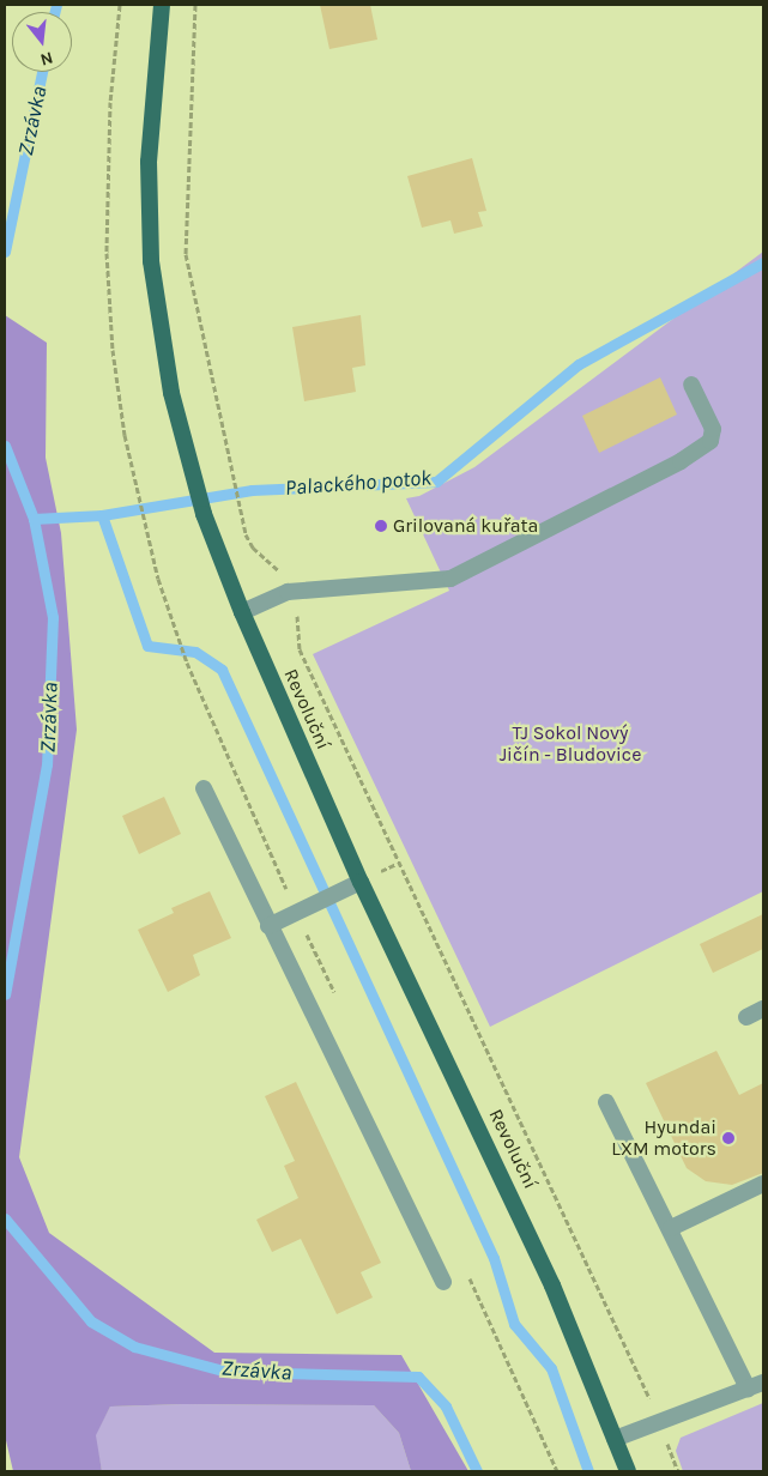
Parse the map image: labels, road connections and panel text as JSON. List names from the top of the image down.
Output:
{
  "streets": {
    "main road": ["Revoluční"]
  },
  "water": ["Zrzávka", "Palackého potok"],
  "parks": ["TJ Sokol Nový Jičín - Bludovice"],
  "places": ["Grilovaná kuřata", "Hyundai LXM motors"],
  "north": "bottom"
}
